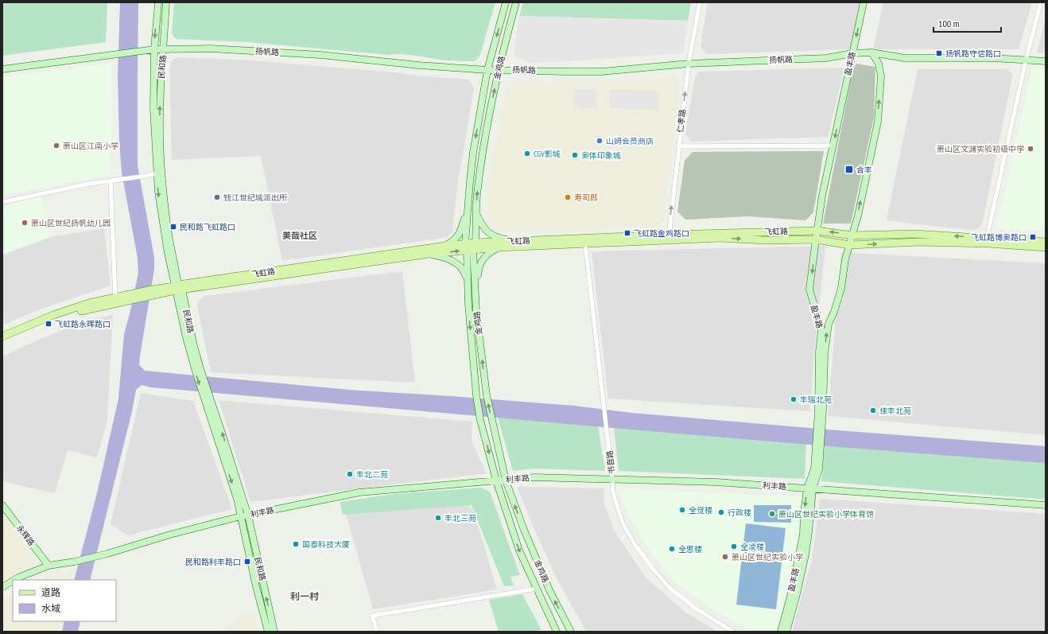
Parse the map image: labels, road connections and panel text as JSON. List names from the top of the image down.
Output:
{
  "streets": {
    "main road": [
      "扬帆路",
      "盈丰路",
      "民和路",
      "金鸡路",
      "飞虹路",
      "利丰路",
      "永辉路"
    ],
    "street": ["仁孝路", "书音路"]
  },
  "crossings": [
    ["扬帆路", "盈丰路"],
    ["扬帆路", "民和路"],
    ["扬帆路", "金鸡路"],
    ["扬帆路", "仁孝路"],
    ["盈丰路", "飞虹路"],
    ["盈丰路", "利丰路"],
    ["民和路", "飞虹路"],
    ["民和路", "利丰路"],
    ["金鸡路", "飞虹路"],
    ["金鸡路", "利丰路"],
    ["仁孝路", "飞虹路"],
    ["飞虹路", "书音路"],
    ["书音路", "利丰路"],
    ["利丰路", "永辉路"]
  ],
  "one_way": ["仁孝路"],
  "districts": ["美哉社区", "利一村"],
  "places": {
    "transit": [
      "扬帆路守信路口",
      "合丰",
      "民和路飞虹路口",
      "飞虹路金鸡路口",
      "飞虹路博奥路口",
      "飞虹路永晖路口",
      "民和路利丰路口"
    ],
    "other": [
      "山姆会员商店",
      "萧山区江南小学",
      "萧山区文渊实验初级中学",
      "CGV影城",
      "奥体印象城",
      "钱江世纪城派出所",
      "寿司郎",
      "萧山区世纪扬帆幼儿园",
      "丰瑞北苑",
      "佳丰北苑",
      "丰北二苑",
      "全觉楼",
      "行政楼",
      "萧山区世纪实验小学体育馆",
      "丰北三苑",
      "国泰科技大厦",
      "全凌楼",
      "全思楼",
      "萧山区世纪实验小学"
    ]
  },
  "legend": ["道路", "水域"],
  "scale_bar": "100 m"
}
